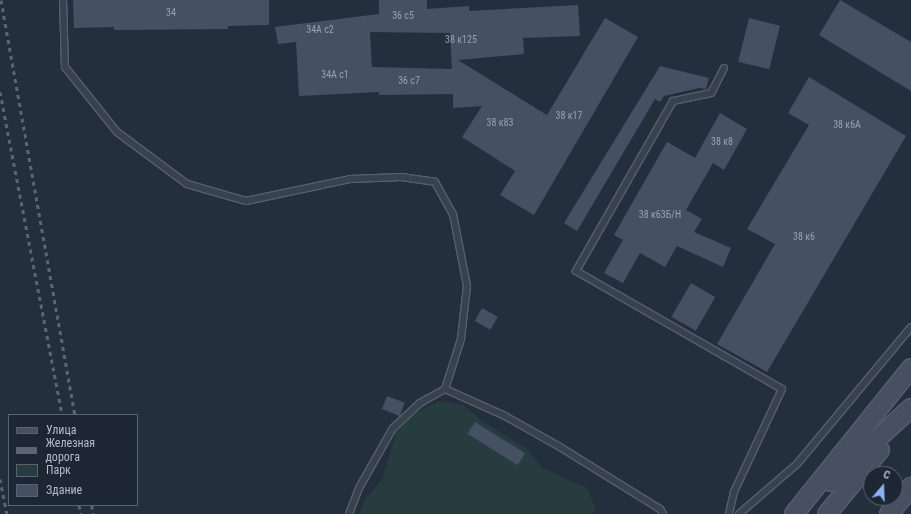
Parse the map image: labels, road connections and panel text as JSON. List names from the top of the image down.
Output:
{
  "house_numbers": [
    "34",
    "36 с5",
    "34А с2",
    "38 к125",
    "34А с1",
    "36 с7",
    "38 к17",
    "38 к83",
    "38 к6А",
    "38 к8",
    "38 к63Б/Н",
    "38 к6"
  ],
  "legend": [
    "Улица",
    "Железная дорога",
    "Парк",
    "Здание"
  ],
  "north": "top"
}
